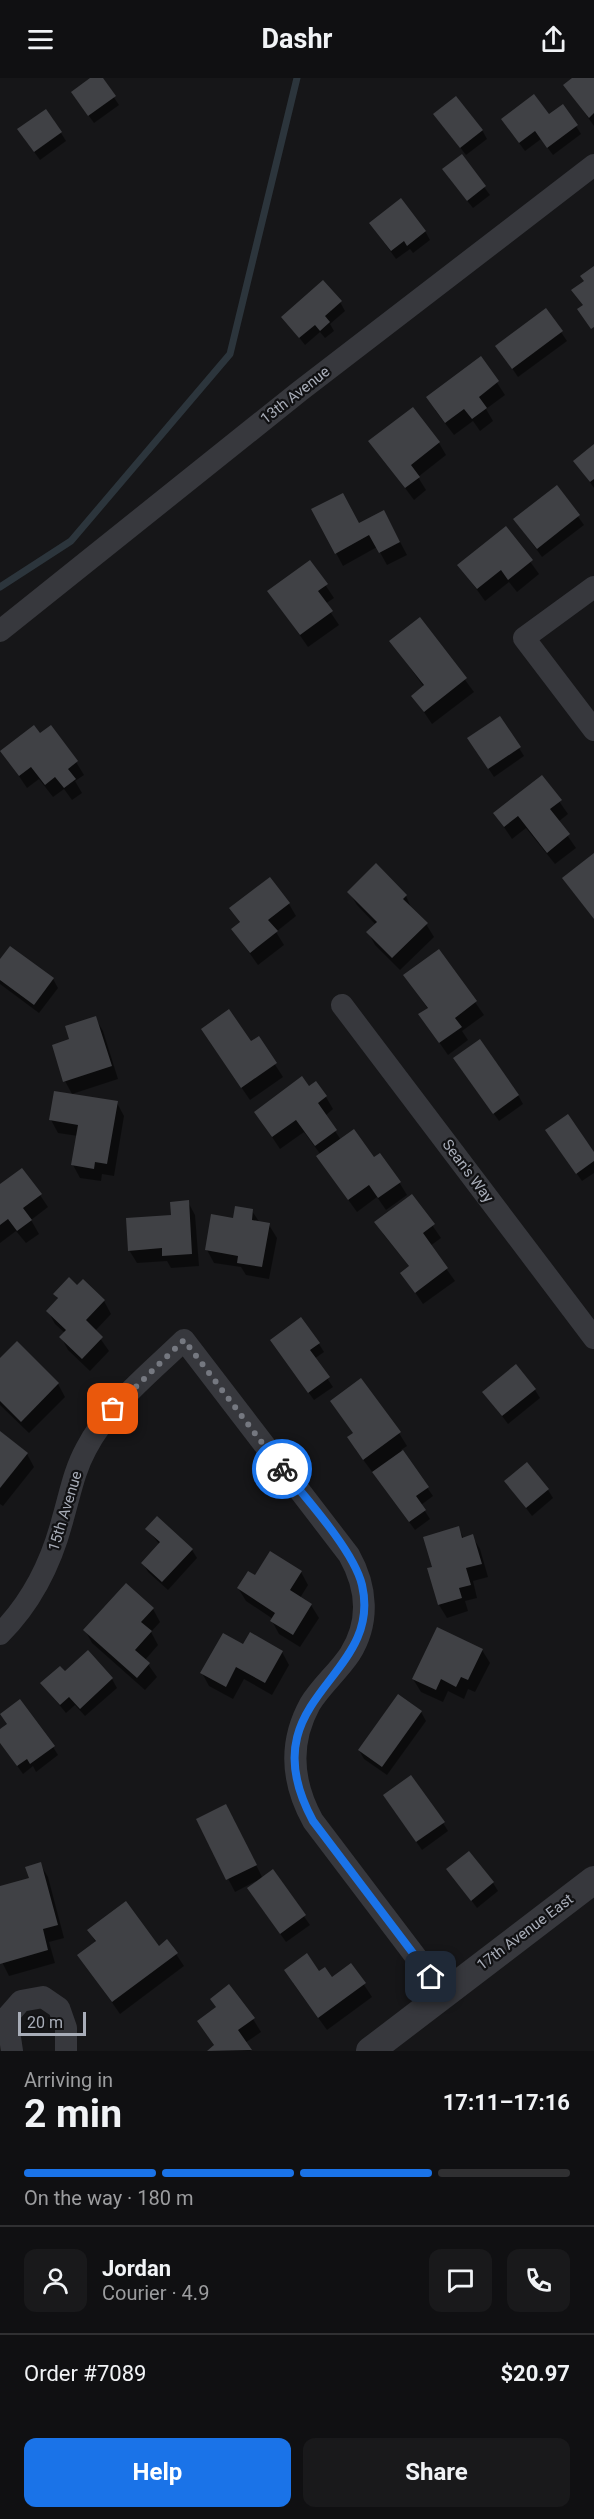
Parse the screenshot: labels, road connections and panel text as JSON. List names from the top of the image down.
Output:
{
  "streets": {
    "street": [
      "13th Avenue",
      "Sean's Way",
      "15th Avenue",
      "17th Avenue East"
    ]
  },
  "crossings": [
    ["15th Avenue", "17th Avenue East"]
  ],
  "scale_bar": "20 m",
  "page": {
    "header": "Dashr",
    "scale": "20 m",
    "heading": ["2 min", "Arriving in", "17:11–17:16"],
    "panel": [
      "Jordan",
      "Courier · 4.9",
      "Order #7089",
      "$20.97"
    ],
    "bar": "On the way · 180 m",
    "buttons": ["Help", "Share"]
  }
}
